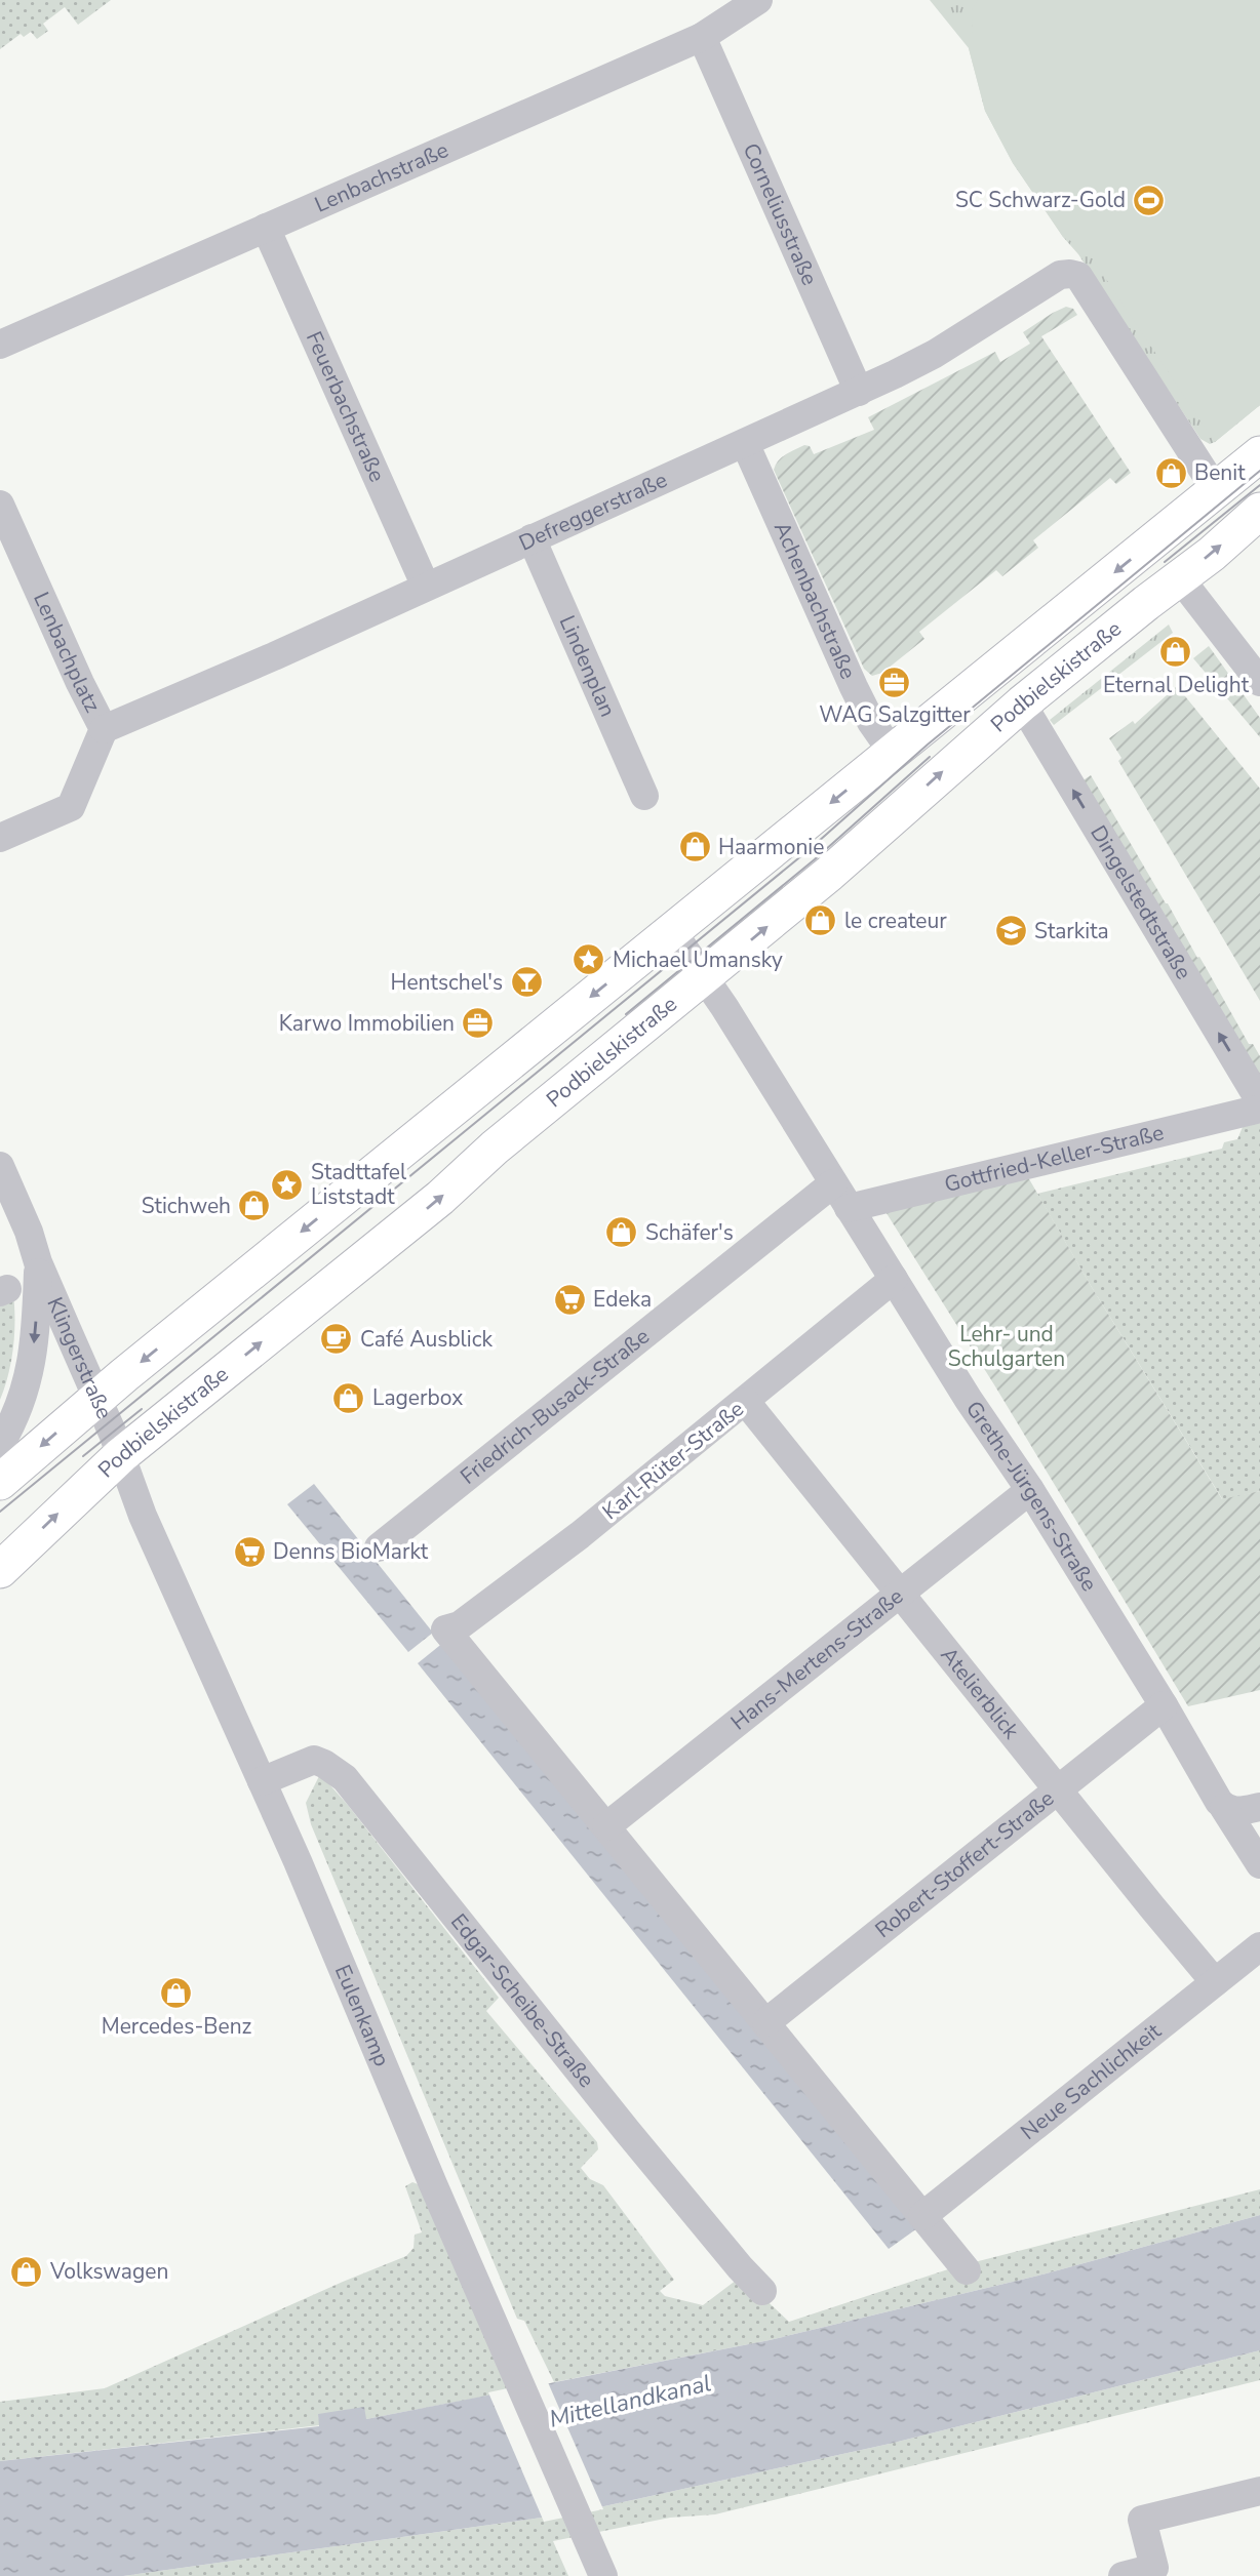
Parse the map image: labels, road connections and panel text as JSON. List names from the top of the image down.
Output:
{
  "streets": {
    "main road": ["Podbielskistraße"],
    "street": [
      "Lenbachstraße",
      "Corneliusstraße",
      "Feuerbachstraße",
      "Defreggerstraße",
      "Achenbachstraße",
      "Lenbachplatz",
      "Lindenplan",
      "Dingelstedtstraße",
      "Gottfried-Keller-Straße",
      "Klingerstraße",
      "Friedrich-Busack-Straße",
      "Karl-Rüter-Straße",
      "Grethe-Jürgens-Straße",
      "Hans-Mertens-Straße",
      "Atelierblick",
      "Robert-Stoffert-Straße",
      "Edgar-Scheibe-Straße",
      "Eulenkamp",
      "Neue Sachlichkeit"
    ]
  },
  "crossings": [
    ["Lenbachstraße", "Corneliusstraße"],
    ["Lenbachstraße", "Feuerbachstraße"],
    ["Corneliusstraße", "Defreggerstraße"],
    ["Feuerbachstraße", "Defreggerstraße"],
    ["Defreggerstraße", "Achenbachstraße"],
    ["Defreggerstraße", "Lenbachplatz"],
    ["Defreggerstraße", "Lindenplan"],
    ["Defreggerstraße", "Podbielskistraße"],
    ["Achenbachstraße", "Podbielskistraße"],
    ["Podbielskistraße", "Dingelstedtstraße"],
    ["Podbielskistraße", "Klingerstraße"],
    ["Podbielskistraße", "Grethe-Jürgens-Straße"],
    ["Podbielskistraße", "Eulenkamp"],
    ["Dingelstedtstraße", "Gottfried-Keller-Straße"],
    ["Gottfried-Keller-Straße", "Grethe-Jürgens-Straße"],
    ["Klingerstraße", "Eulenkamp"],
    ["Friedrich-Busack-Straße", "Grethe-Jürgens-Straße"],
    ["Karl-Rüter-Straße", "Grethe-Jürgens-Straße"],
    ["Karl-Rüter-Straße", "Hans-Mertens-Straße"],
    ["Karl-Rüter-Straße", "Atelierblick"],
    ["Grethe-Jürgens-Straße", "Hans-Mertens-Straße"],
    ["Grethe-Jürgens-Straße", "Robert-Stoffert-Straße"],
    ["Hans-Mertens-Straße", "Atelierblick"],
    ["Atelierblick", "Robert-Stoffert-Straße"],
    ["Atelierblick", "Neue Sachlichkeit"],
    ["Edgar-Scheibe-Straße", "Eulenkamp"]
  ],
  "one_way": ["Dingelstedtstraße", "Klingerstraße"],
  "water": ["Mittellandkanal"],
  "parks": ["Lehr- und Schulgarten"],
  "places": {
    "sports": ["SC Schwarz-Gold"],
    "shop": [
      "Benit",
      "Eternal Delight",
      "Haarmonie",
      "le createur",
      "Stichweh",
      "Schäfer's",
      "Lagerbox",
      "Mercedes-Benz",
      "Volkswagen"
    ],
    "office": ["WAG Salzgitter", "Karwo Immobilien"],
    "school or university": ["Starkita"],
    "place": ["Michael Umansky", "Stadttafel Liststadt"],
    "bar": ["Hentschel's"],
    "supermarket": ["Edeka", "Denns BioMarkt"],
    "cafe": ["Café Ausblick"]
  }
}
